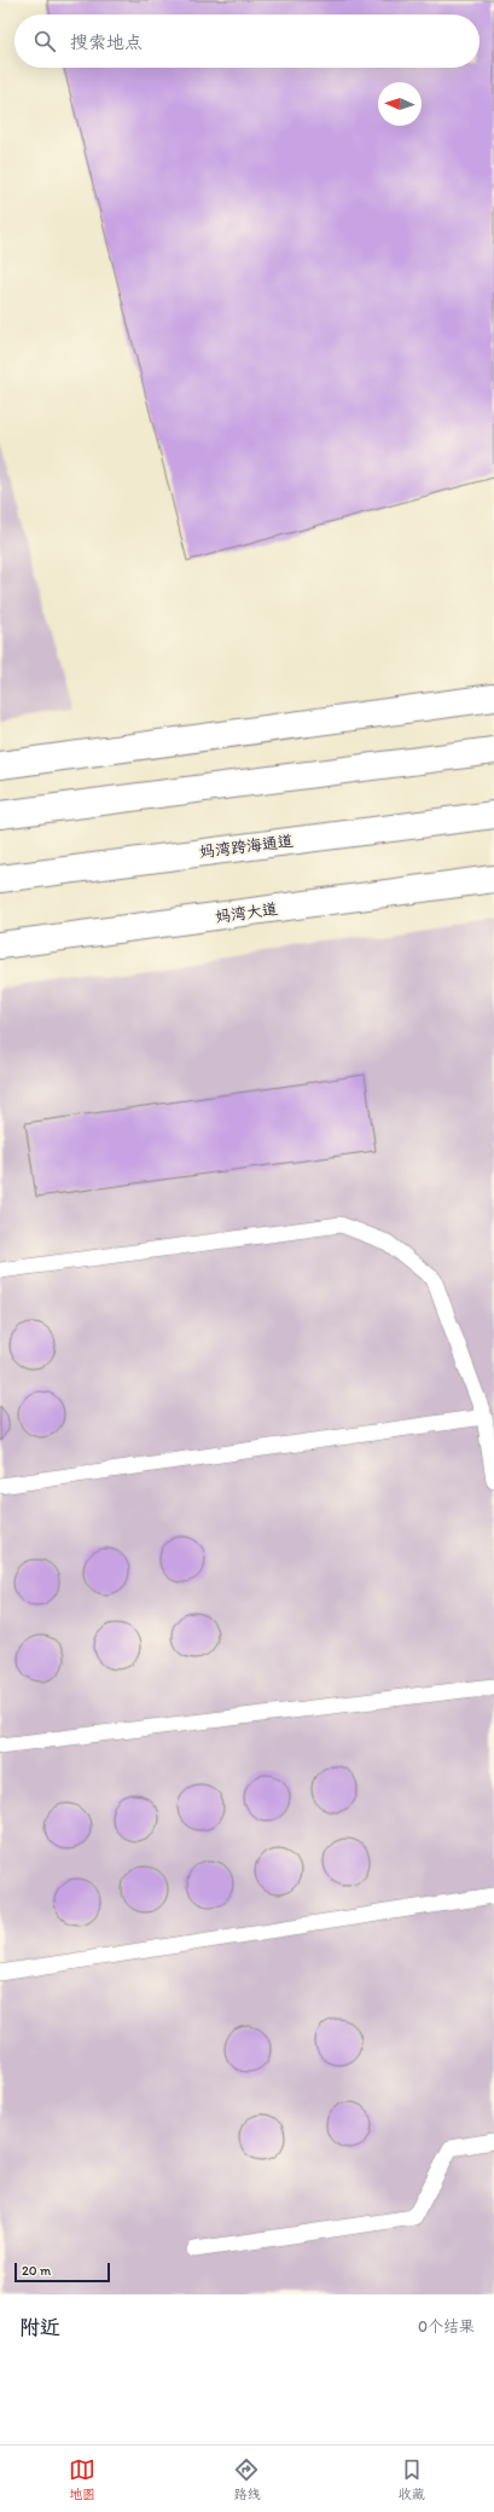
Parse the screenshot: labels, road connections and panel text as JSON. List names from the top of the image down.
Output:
{
  "streets": {
    "main road": ["妈湾跨海通道", "妈湾大道"]
  },
  "scale_bar": "20 m",
  "north": "left",
  "page": {
    "search": "搜索地点",
    "scale": "20 m",
    "heading": ["附近", "0个结果"],
    "nav": ["地图", "路线", "收藏"]
  }
}
